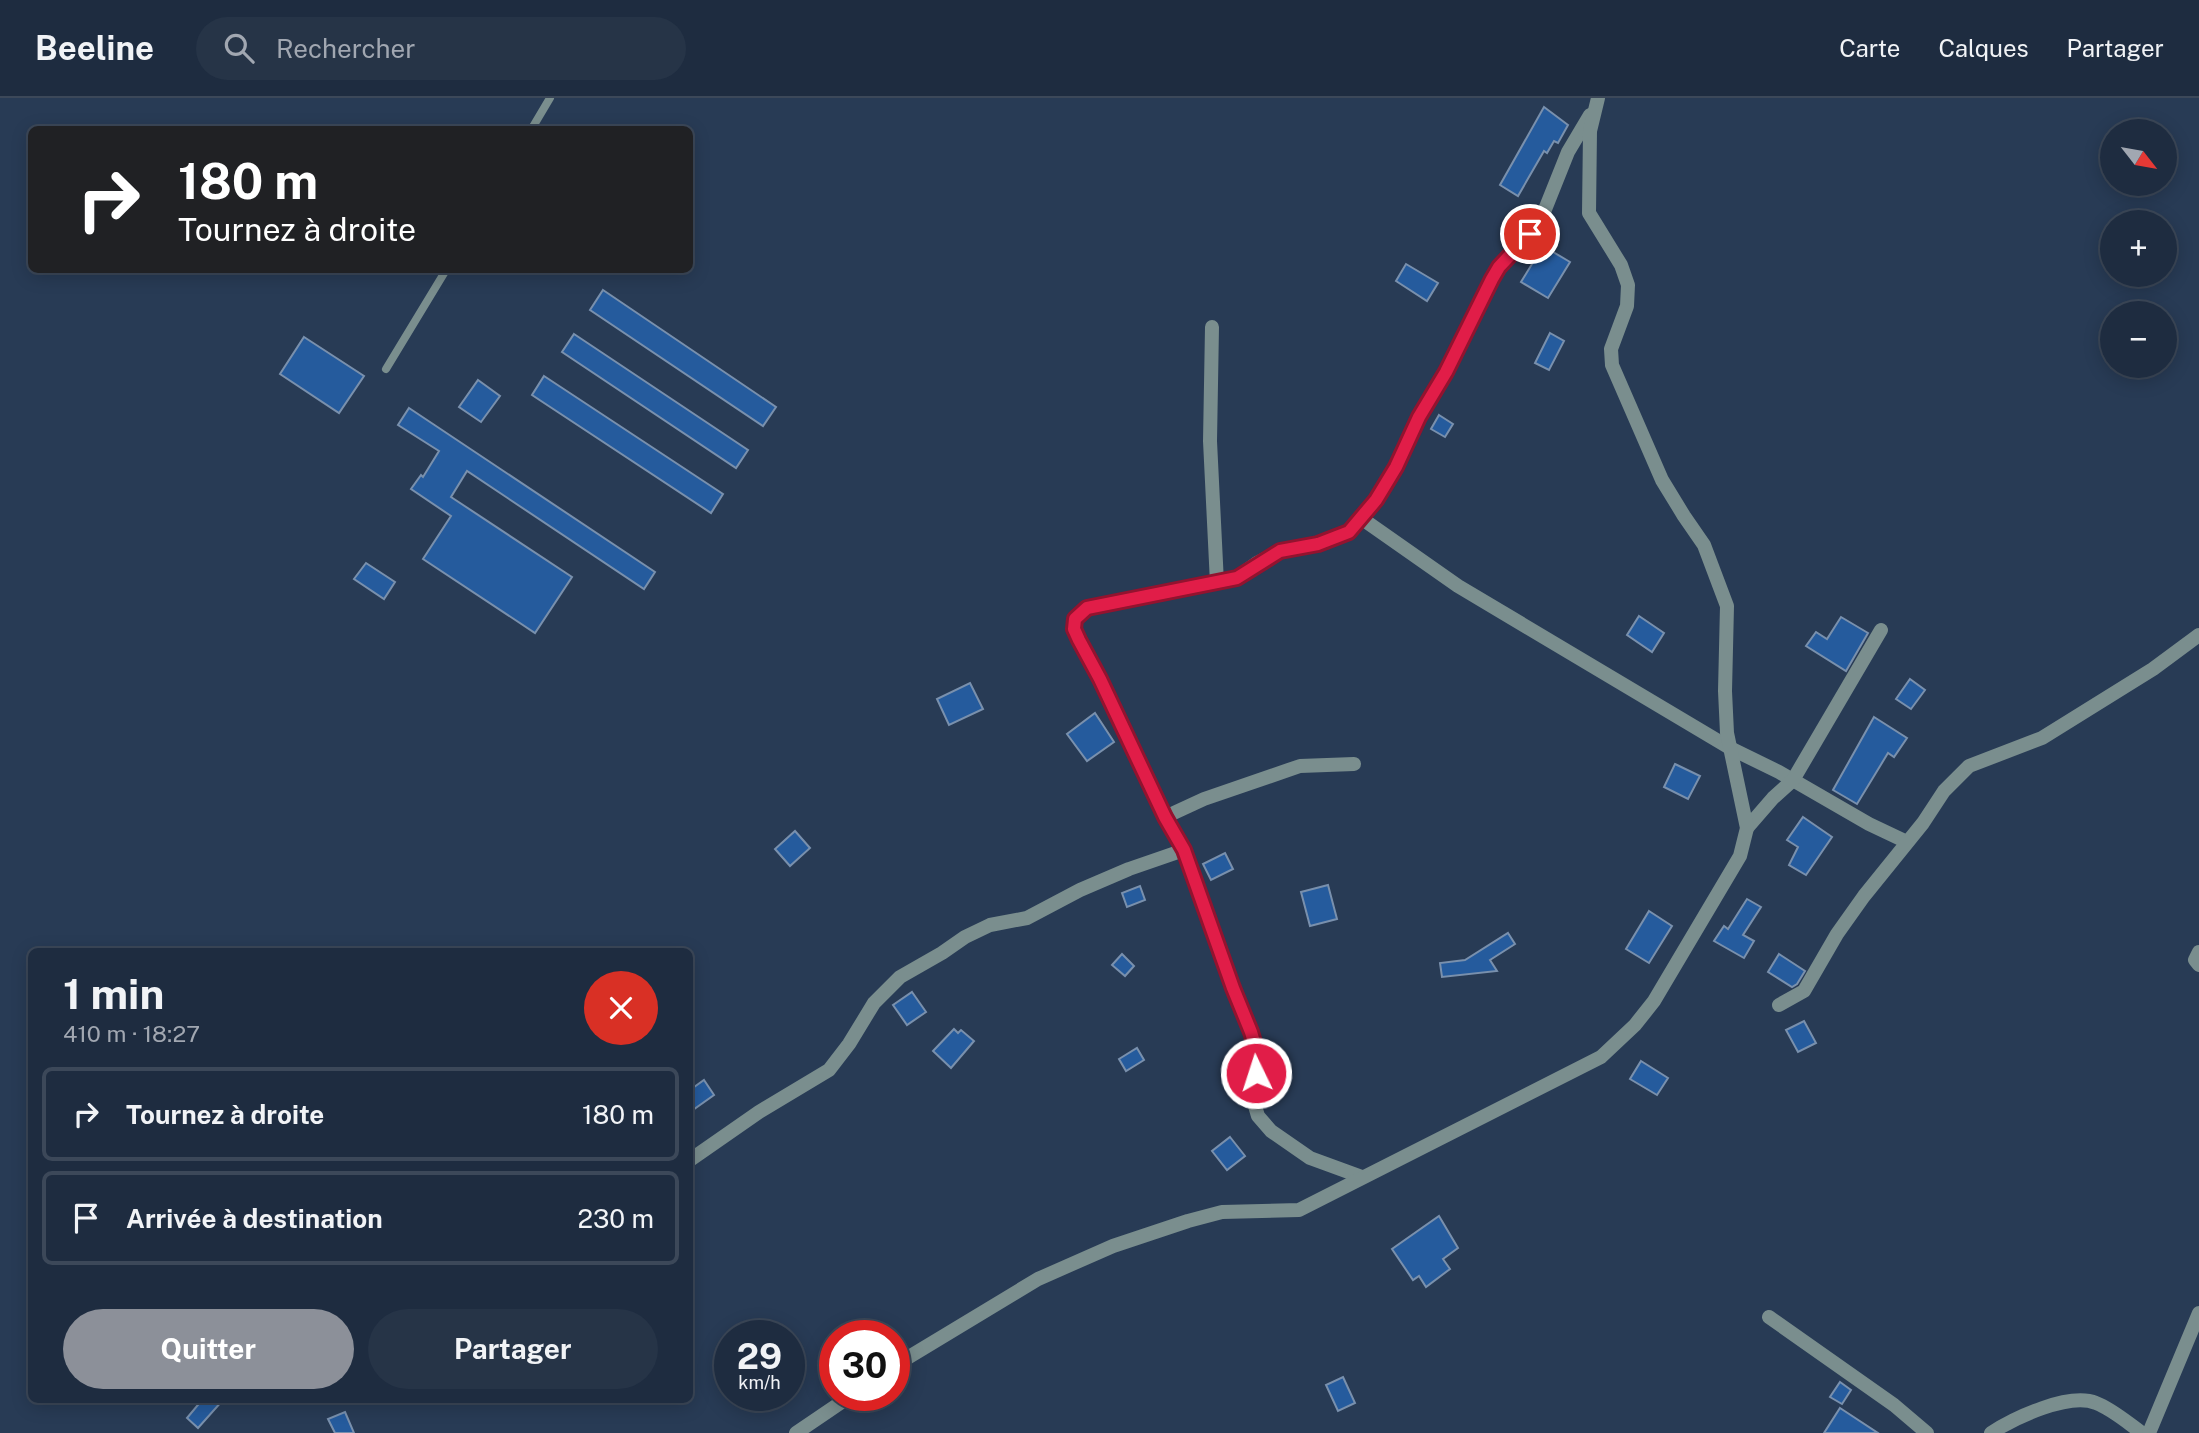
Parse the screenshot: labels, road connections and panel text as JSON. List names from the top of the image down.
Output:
{
  "north": "bottom right",
  "page": {
    "header": "Beeline",
    "search": "Rechercher",
    "nav": ["Carte", "Calques", "Partager"],
    "map_buttons": ["+", "−"],
    "turn": ["180 m", "Tournez à droite"],
    "heading": ["1 min", "410 m · 18:27"],
    "list": [
      {
        "name": "Tournez à droite",
        "value": "180 m"
      },
      {
        "name": "Arrivée à destination",
        "value": "230 m"
      }
    ],
    "buttons": ["Quitter", "Partager"],
    "speed": "29 km/h",
    "limit": "30"
  }
}
